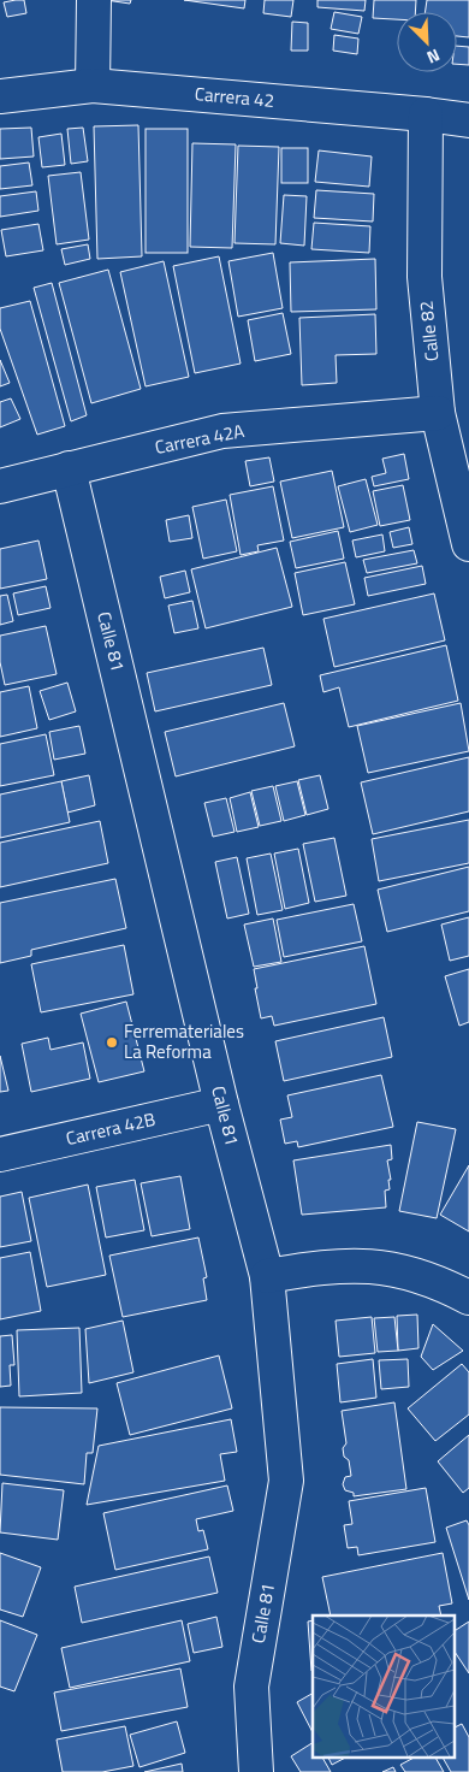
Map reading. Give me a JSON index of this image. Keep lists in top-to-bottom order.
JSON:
{
  "streets": {
    "street": [
      "Carrera 42",
      "Calle 82",
      "Carrera 42A",
      "Calle 81",
      "Carrera 42B"
    ]
  },
  "crossings": [
    ["Carrera 42", "Calle 82"],
    ["Calle 82", "Carrera 42A"],
    ["Carrera 42A", "Calle 81"],
    ["Calle 81", "Carrera 42B"]
  ],
  "places": ["Ferremateriales La Reforma"],
  "north": "bottom right"
}
